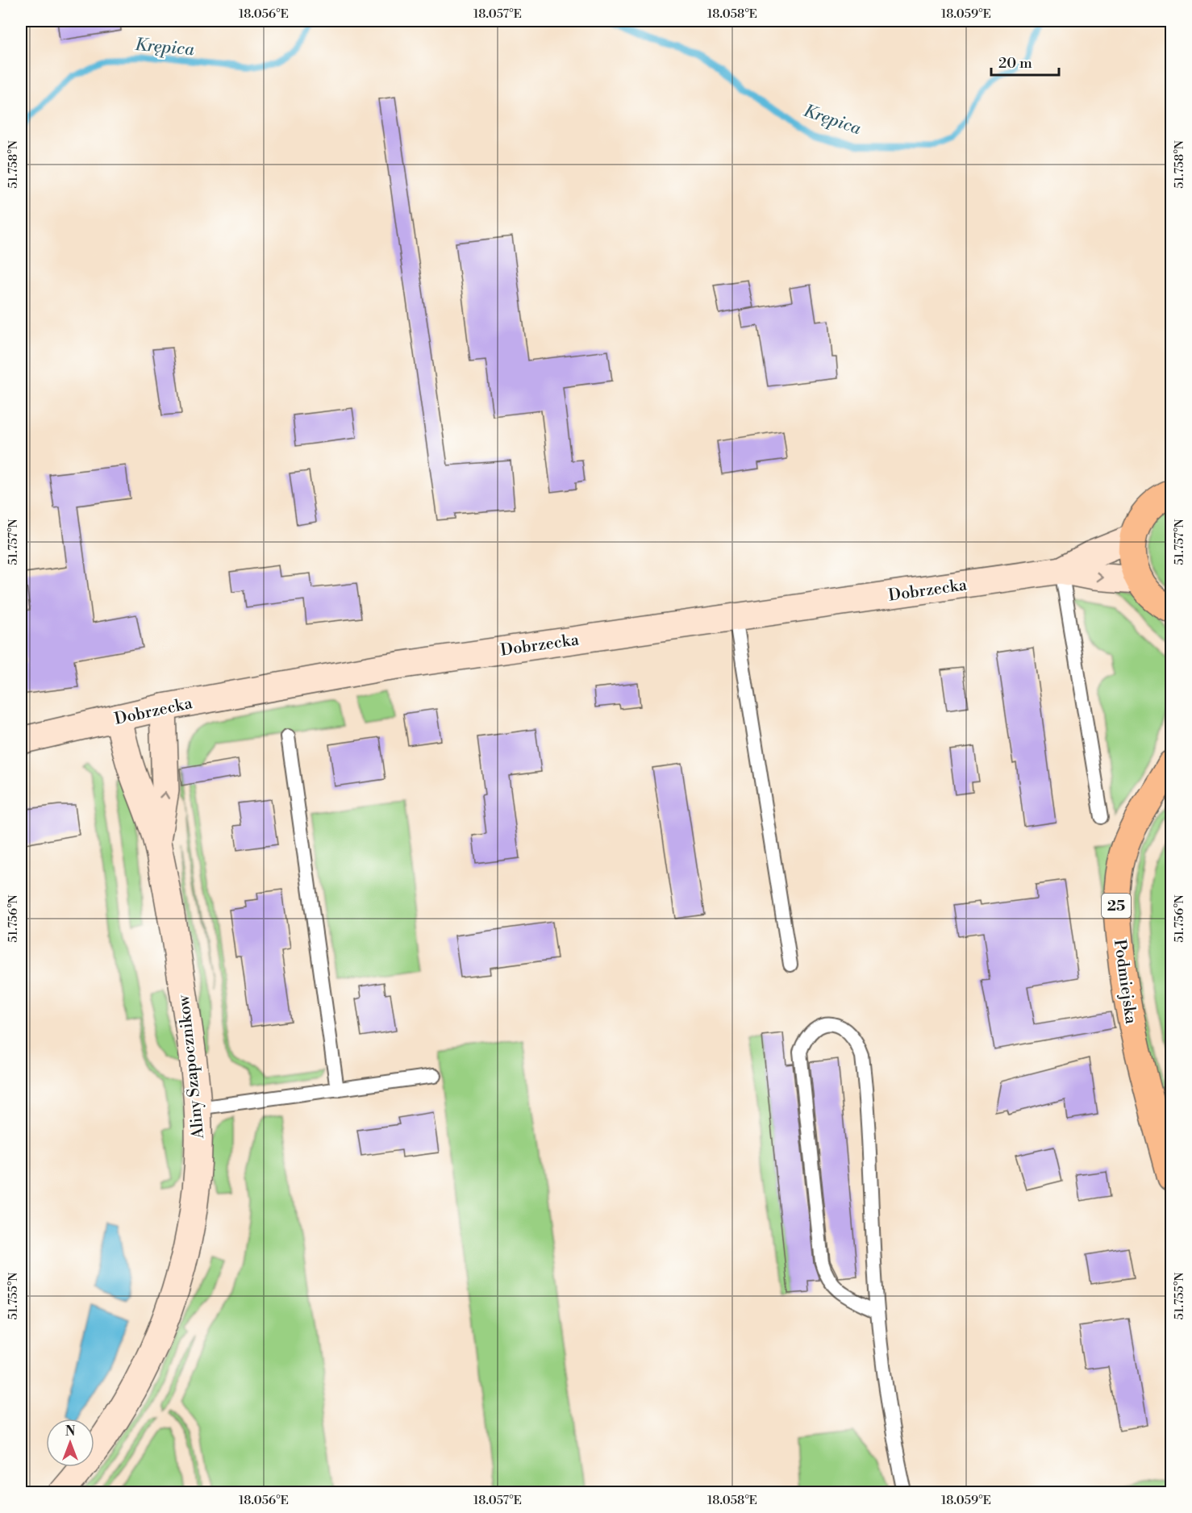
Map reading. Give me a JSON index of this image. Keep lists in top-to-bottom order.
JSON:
{
  "streets": {
    "main road": ["25", "Podmiejska"],
    "street": ["Dobrzecka", "Aliny Szapocznikow"]
  },
  "crossings": [
    ["Dobrzecka", "Aliny Szapocznikow"]
  ],
  "water": ["Krępica"],
  "scale_bar": "20 m",
  "north": "top",
  "coordinates": [
    "18.056°E",
    "18.057°E",
    "18.058°E",
    "18.059°E",
    "51.758°N",
    "51.757°N",
    "51.756°N",
    "51.755°N"
  ]
}
